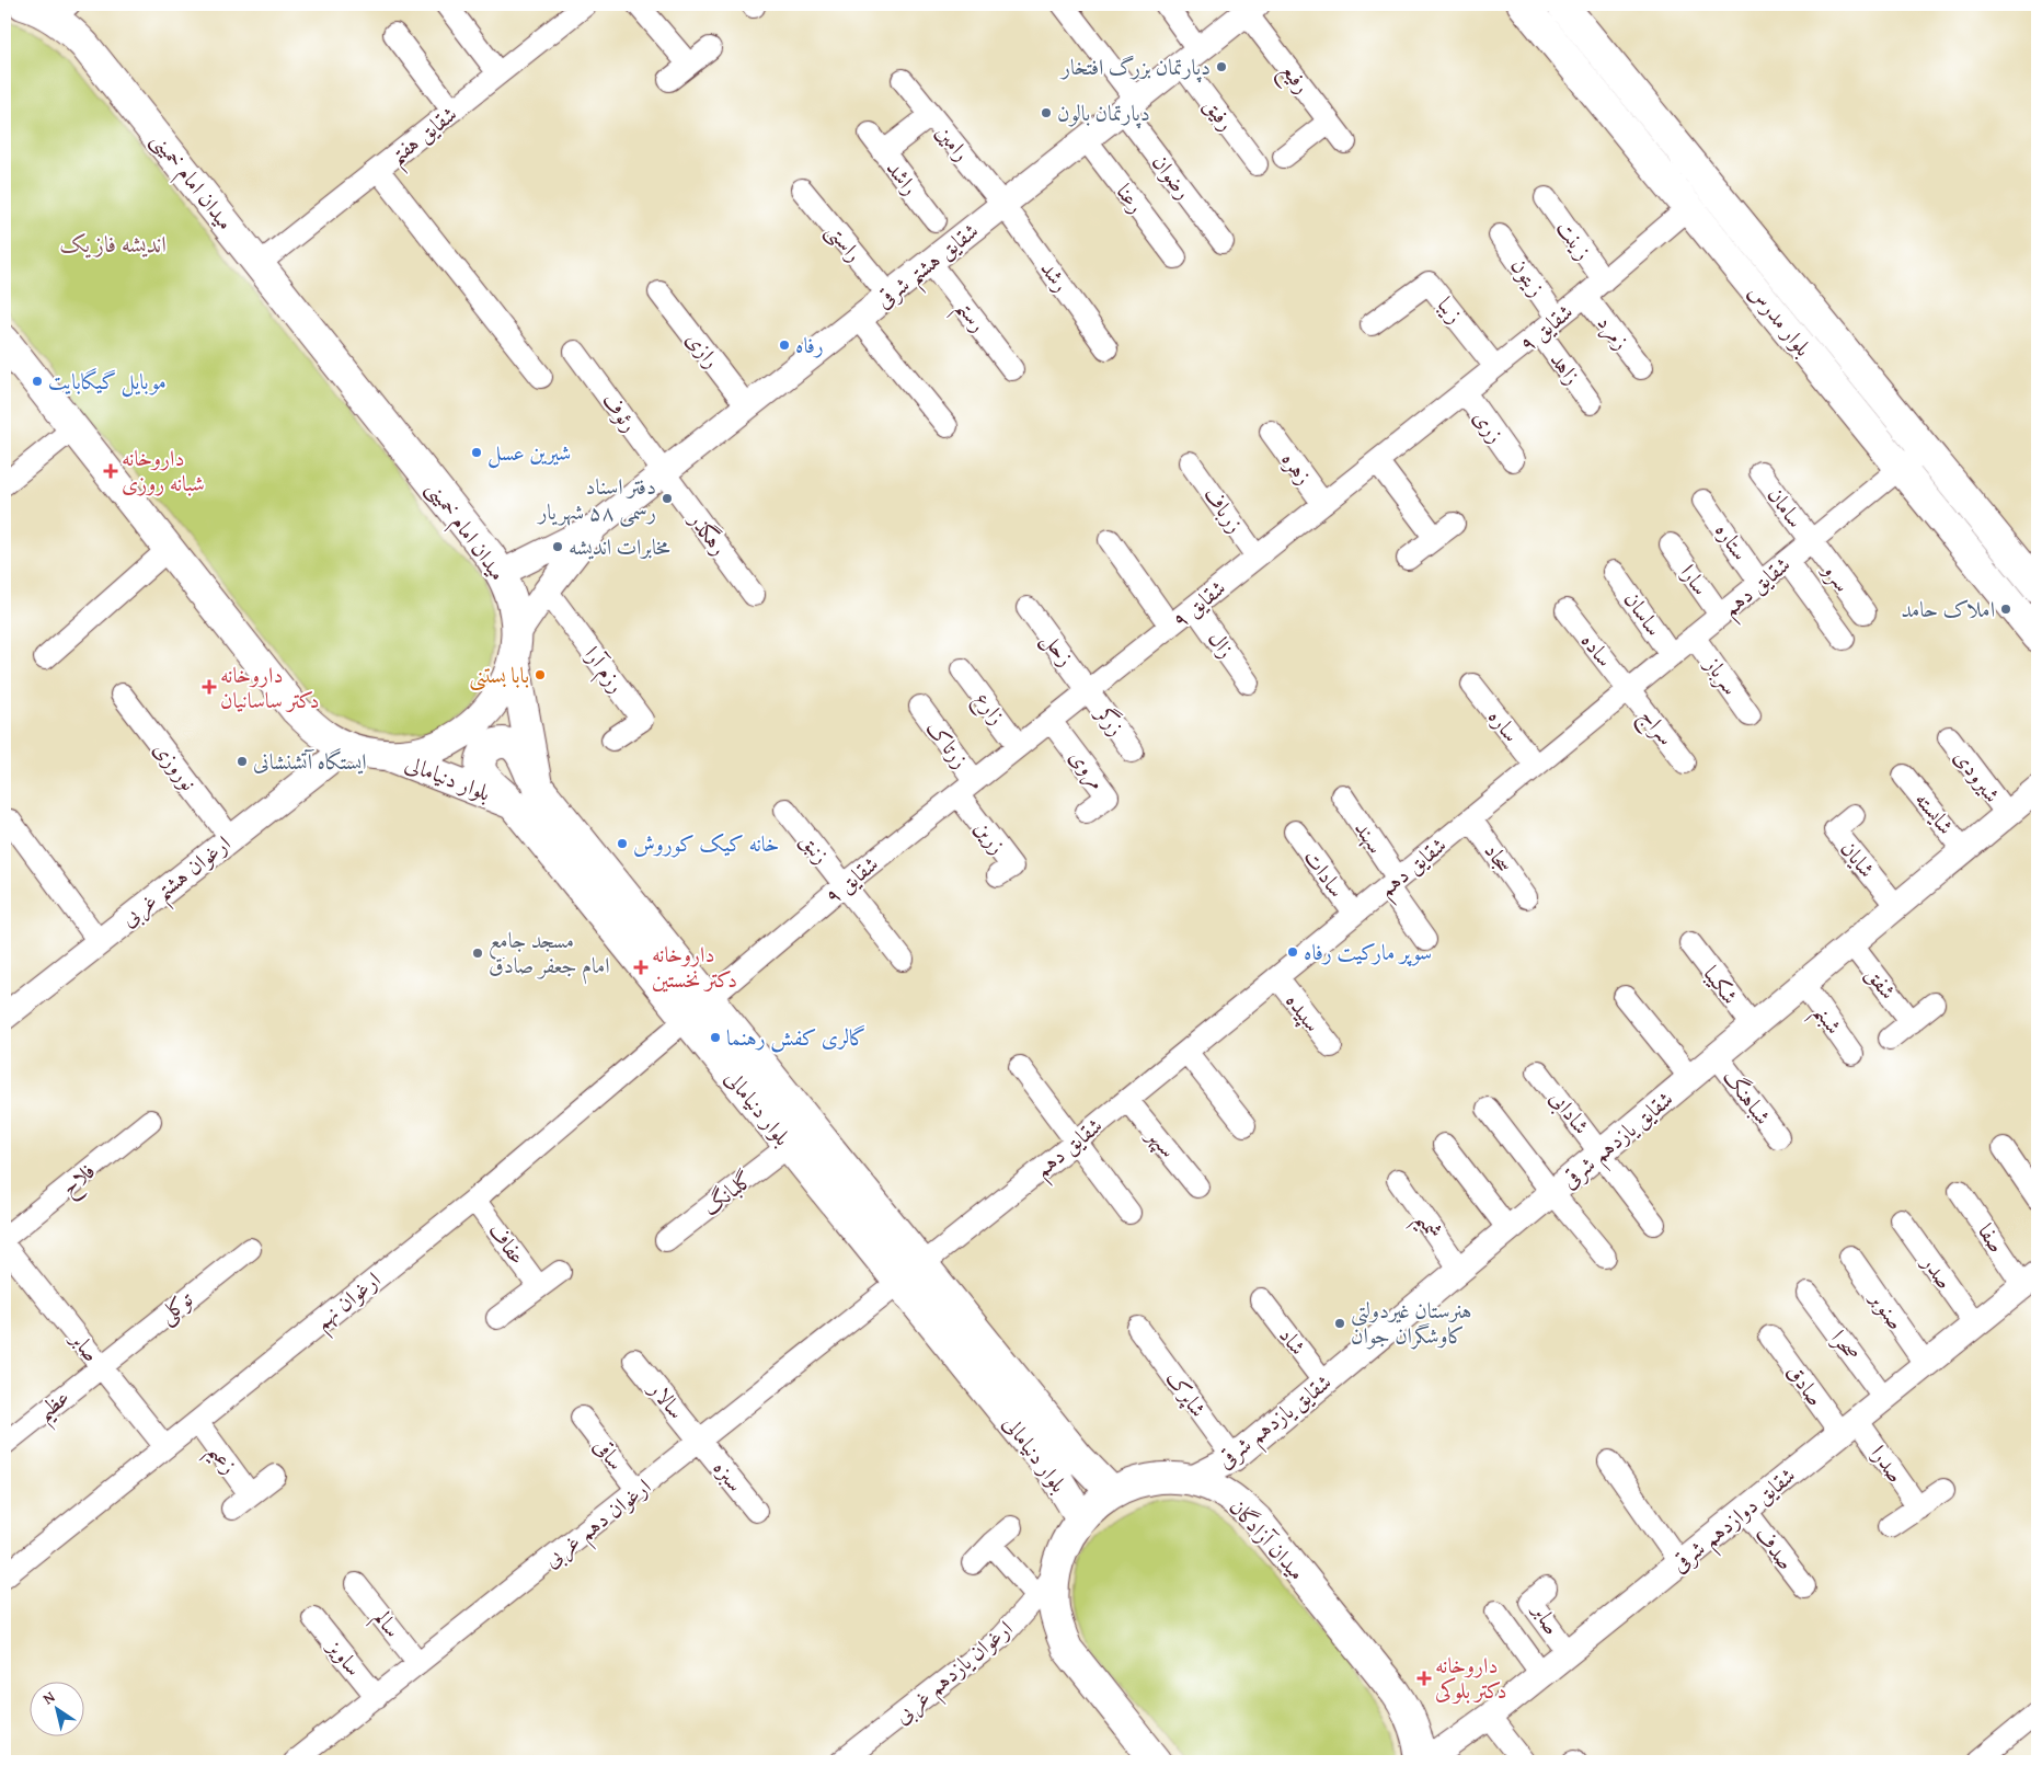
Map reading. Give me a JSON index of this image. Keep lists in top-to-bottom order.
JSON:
{
  "streets": {
    "main road": [
      "میدان امام خمینی",
      "بلوار مدرس",
      "بلوار دنیامالی",
      "میدان آزادگان"
    ],
    "street": [
      "رفیع",
      "رفیق",
      "شقایق هفتم",
      "رامین",
      "رضوان",
      "راشد",
      "رعنا",
      "زینت",
      "راستی",
      "شقایق هشتم شرقی",
      "رشد",
      "زیتون",
      "زیبا",
      "رستم",
      "شقایق ۹",
      "زمرد",
      "رازی",
      "زاهد",
      "رئوف",
      "زری",
      "زهره",
      "سامان",
      "زرباف",
      "رهگذر",
      "ستاره",
      "سرو",
      "سارا",
      "شقایق دهم",
      "ساسان",
      "زال",
      "زحل",
      "ساده",
      "رزم آرا",
      "سرباز",
      "زارع",
      "زرگر",
      "ساره",
      "سراج",
      "زرتاک",
      "نوروزی",
      "مروی",
      "شیرودی",
      "شایسته",
      "زرین",
      "سهند",
      "زنبق",
      "سجاد",
      "شایان",
      "سادات",
      "ارغوان هشتم غربی",
      "شفق",
      "شکیبا",
      "سپیده",
      "شبنم",
      "شباهنگ",
      "شادابی",
      "شقایق یازدهم شرقی",
      "سپهر",
      "فلاح",
      "گلبانگ",
      "شمیم",
      "صفا",
      "عفاف",
      "صدر",
      "ارغوان نهم",
      "توکلی",
      "صنوبر",
      "شاد",
      "صحرا",
      "صابر",
      "صادق",
      "شاپرک",
      "سالار",
      "عظیم",
      "ساقی",
      "زعیم",
      "صدرا",
      "سبزه",
      "شقایق دوازدهم شرقی",
      "ارغوان دهم غربی",
      "صدف",
      "سالم",
      "ساویز",
      "ارغوان یازدهم غربی"
    ]
  },
  "crossings": [
    ["رفیع", "شقایق هشتم شرقی"],
    ["رفیق", "شقایق هشتم شرقی"],
    ["شقایق هفتم", "میدان امام خمینی"],
    ["رامین", "شقایق هشتم شرقی"],
    ["رامین", "رشد"],
    ["رضوان", "شقایق هشتم شرقی"],
    ["میدان امام خمینی", "شقایق هشتم شرقی"],
    ["میدان امام خمینی", "بلوار دنیامالی"],
    ["میدان امام خمینی", "ارغوان هشتم غربی"],
    ["رعنا", "شقایق هشتم شرقی"],
    ["زینت", "شقایق ۹"],
    ["راستی", "شقایق هشتم شرقی"],
    ["شقایق هشتم شرقی", "رشد"],
    ["شقایق هشتم شرقی", "رستم"],
    ["شقایق هشتم شرقی", "رازی"],
    ["شقایق هشتم شرقی", "رئوف"],
    ["شقایق هشتم شرقی", "رهگذر"],
    ["شقایق هشتم شرقی", "رزم آرا"],
    ["شقایق هشتم شرقی", "بلوار دنیامالی"],
    ["زیتون", "شقایق ۹"],
    ["زیبا", "شقایق ۹"],
    ["بلوار مدرس", "شقایق ۹"],
    ["بلوار مدرس", "شقایق دهم"],
    ["شقایق ۹", "زمرد"],
    ["شقایق ۹", "زاهد"],
    ["شقایق ۹", "زری"],
    ["شقایق ۹", "زهره"],
    ["شقایق ۹", "زرباف"],
    ["شقایق ۹", "زال"],
    ["شقایق ۹", "زحل"],
    ["شقایق ۹", "زارع"],
    ["شقایق ۹", "زرگر"],
    ["شقایق ۹", "زرتاک"],
    ["شقایق ۹", "مروی"],
    ["شقایق ۹", "بلوار دنیامالی"],
    ["شقایق ۹", "زرین"],
    ["شقایق ۹", "زنبق"],
    ["رئوف", "رهگذر"],
    ["سامان", "سرو"],
    ["سامان", "شقایق دهم"],
    ["ستاره", "شقایق دهم"],
    ["سرو", "شقایق دهم"],
    ["سارا", "شقایق دهم"],
    ["شقایق دهم", "ساسان"],
    ["شقایق دهم", "ساده"],
    ["شقایق دهم", "سرباز"],
    ["شقایق دهم", "ساره"],
    ["شقایق دهم", "سراج"],
    ["شقایق دهم", "بلوار دنیامالی"],
    ["شقایق دهم", "سهند"],
    ["شقایق دهم", "سجاد"],
    ["شقایق دهم", "سادات"],
    ["شقایق دهم", "سپیده"],
    ["شقایق دهم", "سپهر"],
    ["زحل", "زرگر"],
    ["ساده", "سراج"],
    ["نوروزی", "ارغوان هشتم غربی"],
    ["شیرودی", "شقایق یازدهم شرقی"],
    ["بلوار دنیامالی", "گلبانگ"],
    ["بلوار دنیامالی", "ارغوان نهم"],
    ["بلوار دنیامالی", "ارغوان دهم غربی"],
    ["بلوار دنیامالی", "میدان آزادگان"],
    ["شایسته", "شقایق یازدهم شرقی"],
    ["شایان", "شقایق یازدهم شرقی"],
    ["شفق", "شقایق یازدهم شرقی"],
    ["شکیبا", "شقایق یازدهم شرقی"],
    ["شبنم", "شقایق یازدهم شرقی"],
    ["شباهنگ", "شقایق یازدهم شرقی"],
    ["شادابی", "شقایق یازدهم شرقی"],
    ["شقایق یازدهم شرقی", "شمیم"],
    ["شقایق یازدهم شرقی", "شاد"],
    ["شقایق یازدهم شرقی", "شاپرک"],
    ["شقایق یازدهم شرقی", "میدان آزادگان"],
    ["صفا", "شقایق دوازدهم شرقی"],
    ["عفاف", "ارغوان نهم"],
    ["صدر", "شقایق دوازدهم شرقی"],
    ["ارغوان نهم", "صابر"],
    ["ارغوان نهم", "زعیم"],
    ["توکلی", "صابر"],
    ["توکلی", "عظیم"],
    ["صنوبر", "شقایق دوازدهم شرقی"],
    ["صحرا", "شقایق دوازدهم شرقی"],
    ["صابر", "عظیم"],
    ["صابر", "شقایق دوازدهم شرقی"],
    ["صادق", "صدرا"],
    ["صادق", "شقایق دوازدهم شرقی"],
    ["سالار", "سبزه"],
    ["سالار", "ارغوان دهم غربی"],
    ["ساقی", "ارغوان دهم غربی"],
    ["صدرا", "شقایق دوازدهم شرقی"],
    ["سبزه", "ارغوان دهم غربی"],
    ["شقایق دوازدهم شرقی", "صدف"],
    ["ارغوان دهم غربی", "سالم"],
    ["ارغوان دهم غربی", "ساویز"],
    ["میدان آزادگان", "ارغوان یازدهم غربی"]
  ],
  "districts": ["اندیشه فاز یک"],
  "places": {
    "other": [
      "دپارتمان بزرگ افتخار",
      "دپارتمان بالون",
      "رفاه",
      "موبایل گیگابایت",
      "شیرین عسل",
      "دفتر اسناد رسمی ۵۸ شهریار",
      "مخابرات اندیشه",
      "املاک حامد",
      "بابا بستنی",
      "ایستگاه آتشنشانی",
      "خانه کیک کوروش",
      "سوپر مارکیت رفاه",
      "مسجد جامع امام جعفر صادق",
      "گالری کفش رهنما",
      "هنرستان غیردولتی کاوشگران جوان"
    ],
    "health": [
      "داروخانه شبانه روزی",
      "داروخانه دکتر ساسانیان",
      "داروخانه دکتر نخستین",
      "داروخانه دکتر بلوکی"
    ]
  },
  "north": "top left"
}
